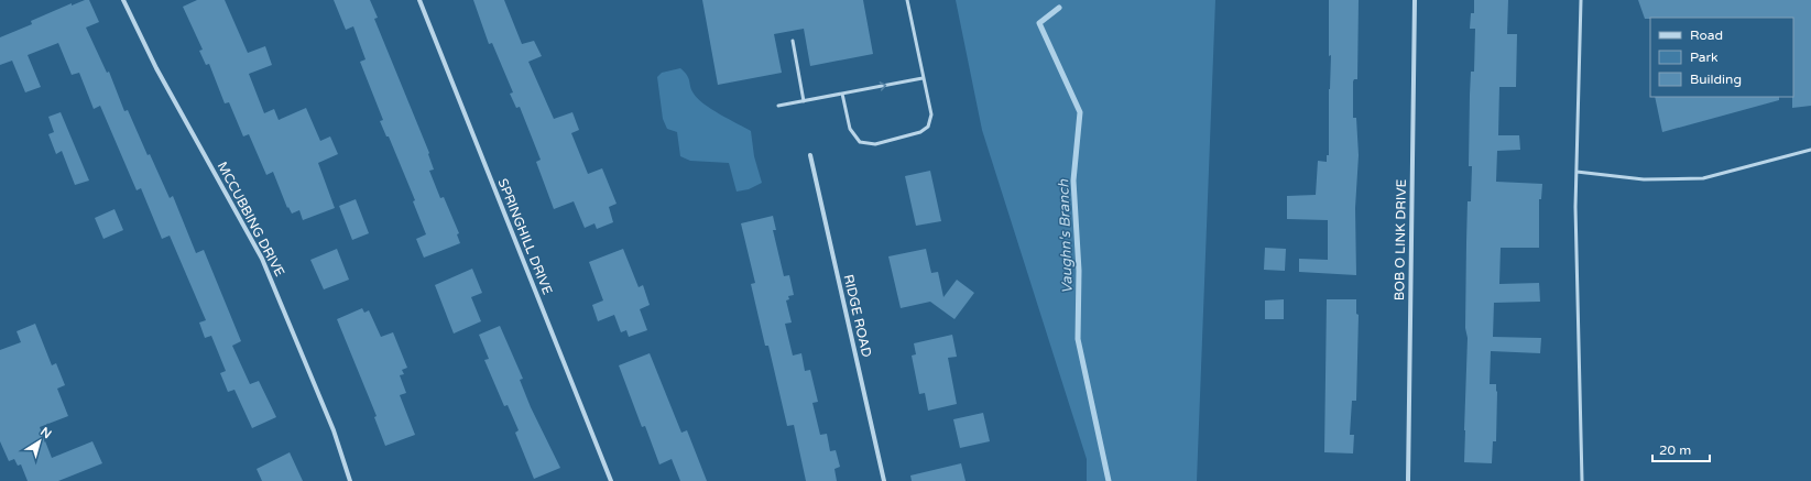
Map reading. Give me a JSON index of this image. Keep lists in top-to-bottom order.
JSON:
{
  "streets": {
    "street": [
      "MCCUBBING DRIVE",
      "SPRINGHILL DRIVE",
      "BOB O LINK DRIVE",
      "RIDGE ROAD"
    ]
  },
  "water": ["Vaughn's Branch"],
  "legend": ["Road", "Park", "Building"],
  "scale_bar": "20 m",
  "north": "top right"
}
